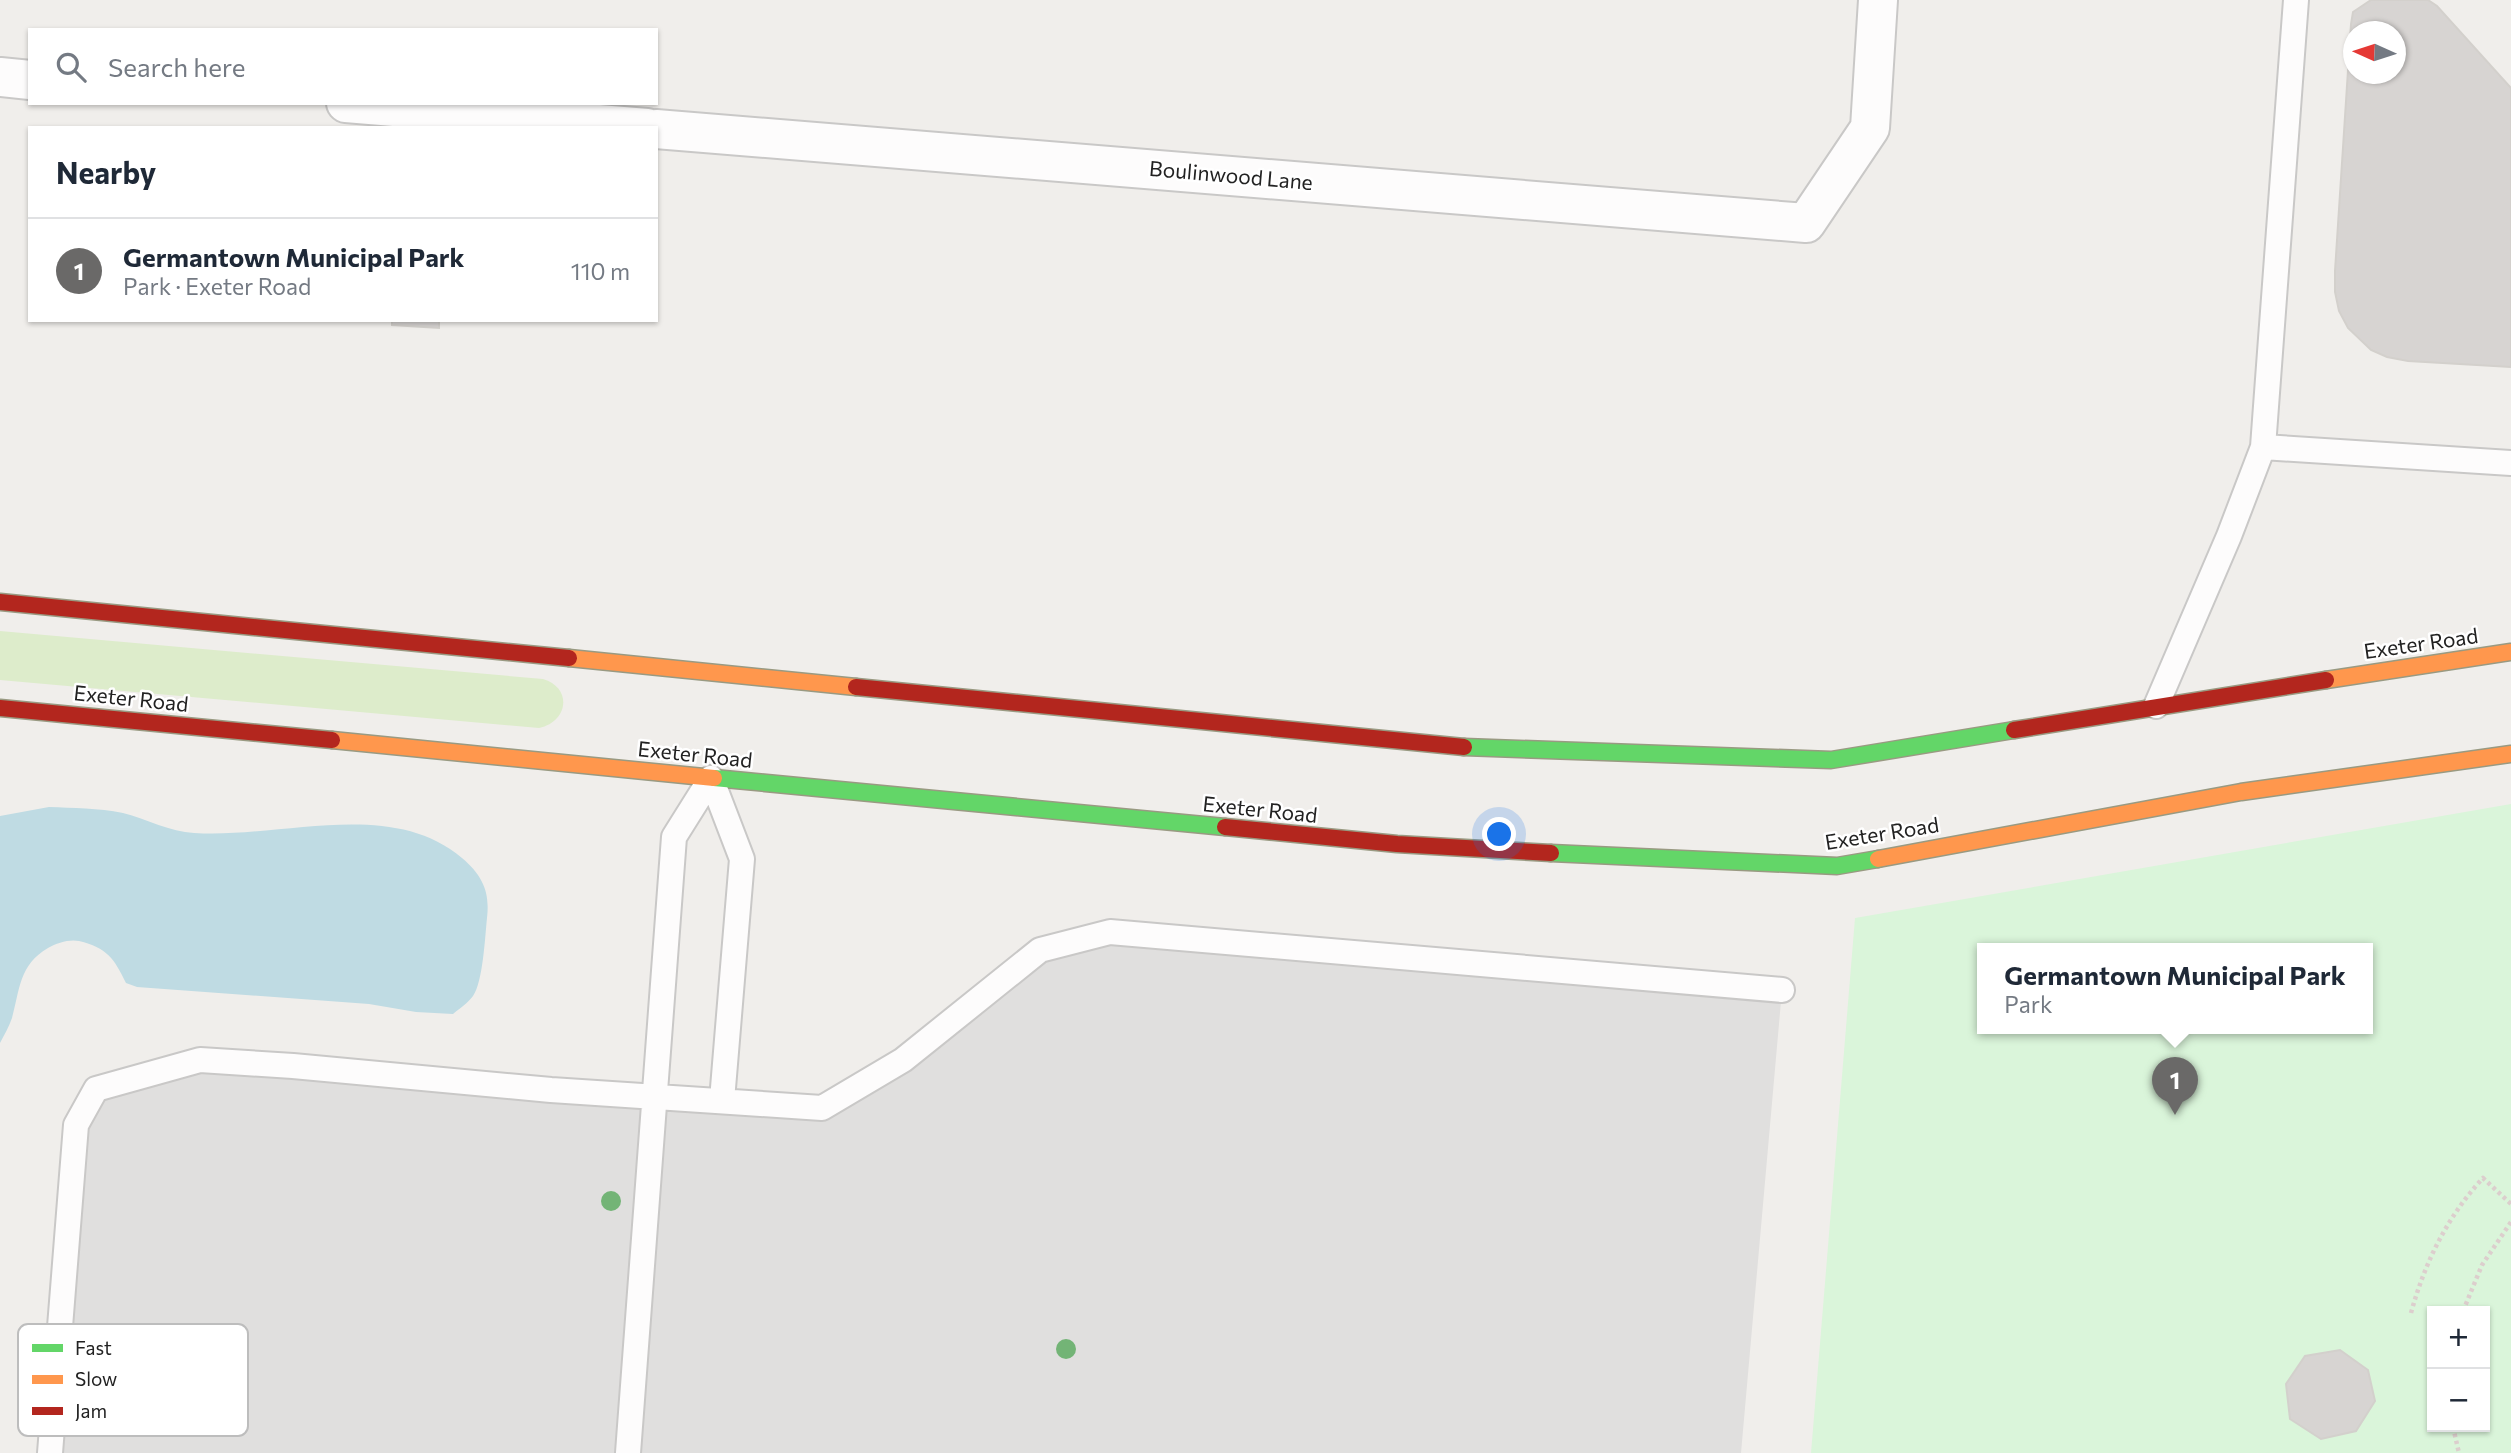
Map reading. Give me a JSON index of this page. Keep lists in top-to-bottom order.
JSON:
{
  "streets": {
    "street": ["Boulinwood Lane", "Exeter Road"]
  },
  "legend": ["Fast", "Slow", "Jam"],
  "north": "left",
  "page": {
    "search": "Search here",
    "heading": "Nearby",
    "list": [
      {
        "mark": "1",
        "name": "Germantown Municipal Park",
        "note": "Park · Exeter Road",
        "value": "110 m"
      }
    ],
    "popup": ["Germantown Municipal Park", "Park"],
    "pins": "1",
    "map_buttons": ["+", "−"]
  }
}
